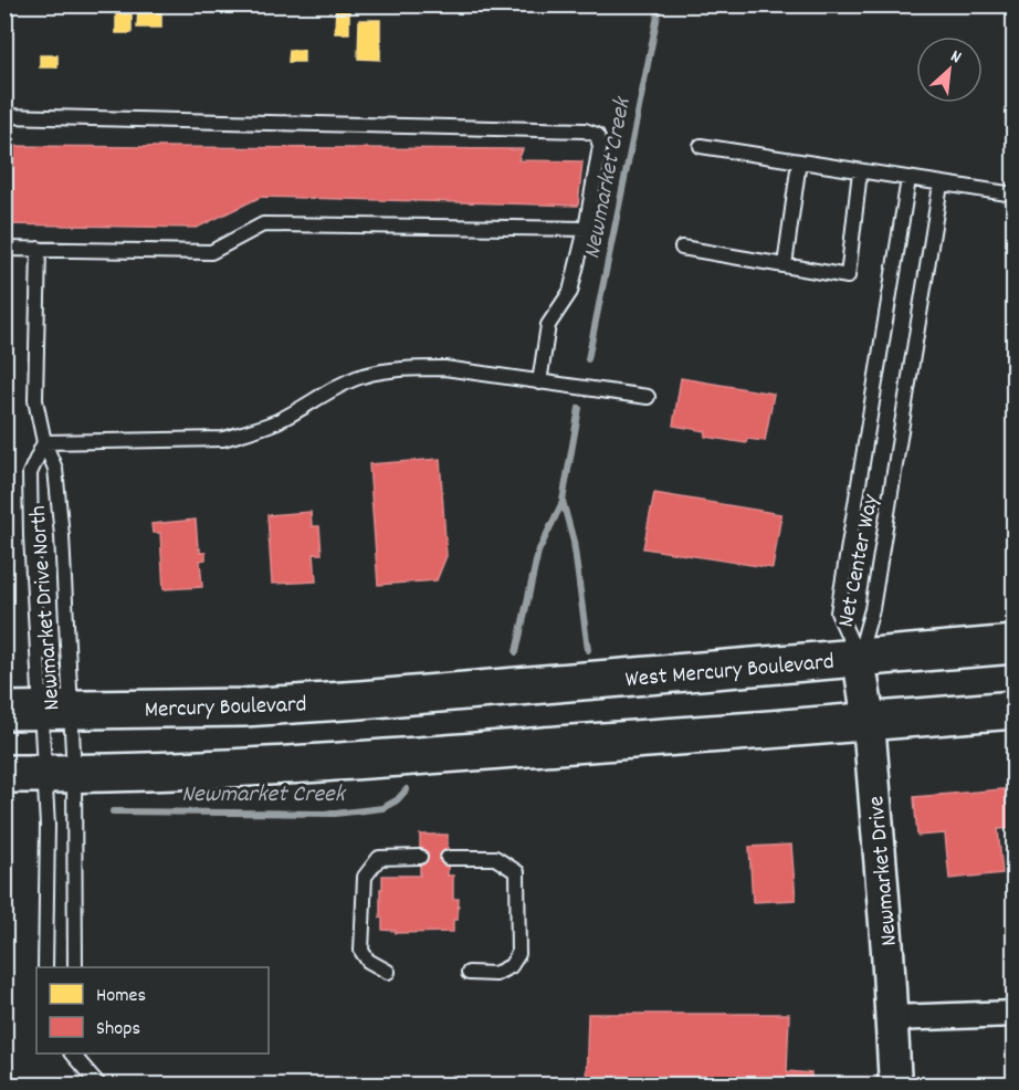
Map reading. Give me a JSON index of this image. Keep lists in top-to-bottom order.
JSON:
{
  "streets": {
    "highway": ["West Mercury Boulevard", "Mercury Boulevard"],
    "street": ["Newmarket Drive"],
    "lane": ["Net Center Way", "Newmarket Drive North"]
  },
  "crossings": [
    ["Net Center Way", "West Mercury Boulevard"],
    ["Net Center Way", "Newmarket Drive"],
    ["Newmarket Drive North", "Mercury Boulevard"],
    ["West Mercury Boulevard", "Mercury Boulevard"],
    ["West Mercury Boulevard", "Newmarket Drive"]
  ],
  "water": ["Newmarket Creek"],
  "legend": ["Homes", "Shops"],
  "north": "top right"
}
